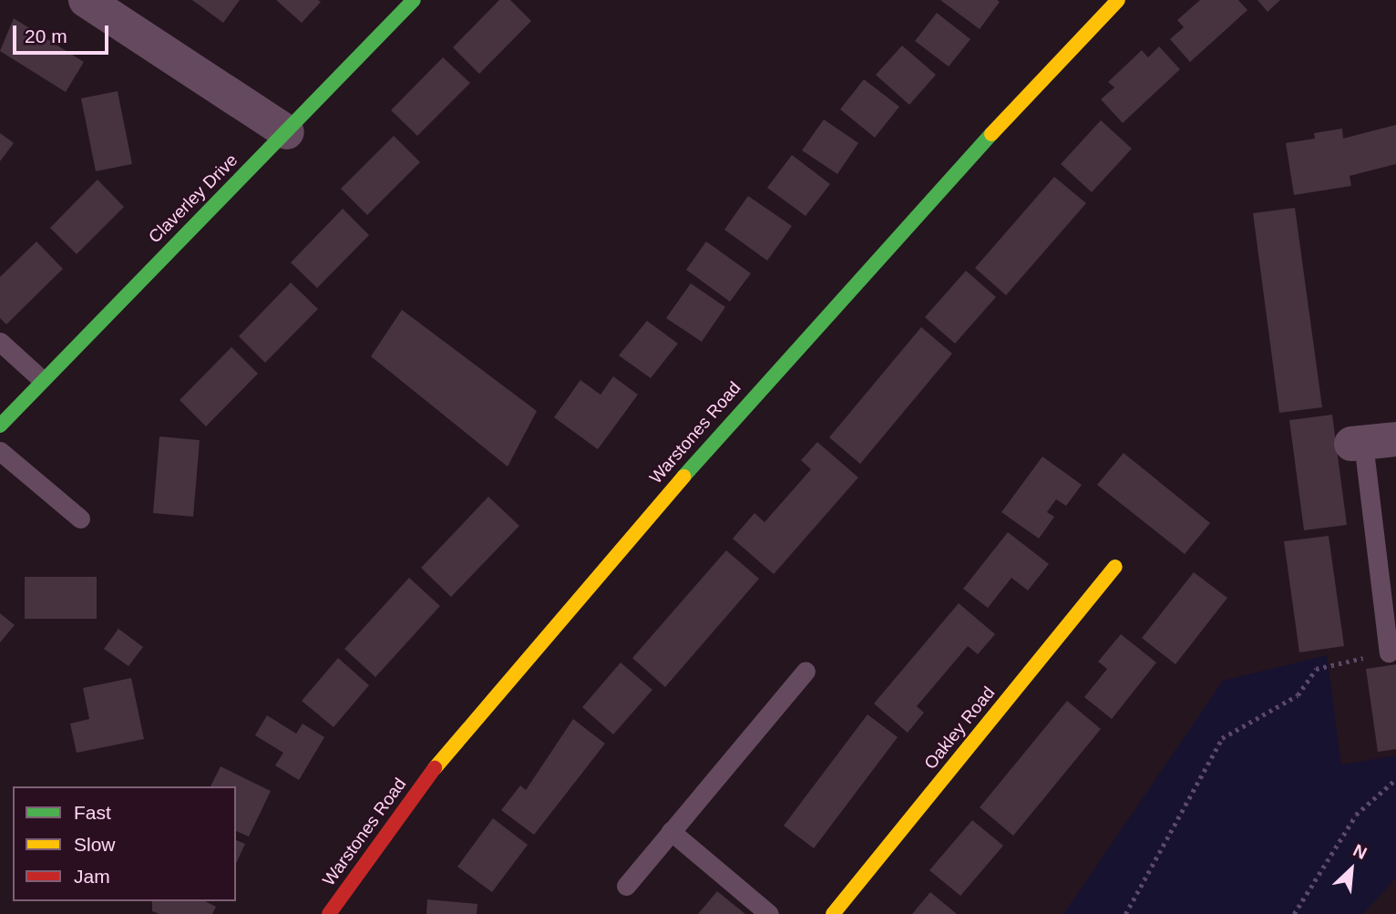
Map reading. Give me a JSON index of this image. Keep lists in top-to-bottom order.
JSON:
{
  "streets": {
    "street": ["Claverley Drive", "Warstones Road", "Oakley Road"]
  },
  "legend": ["Fast", "Slow", "Jam"],
  "scale_bar": "20 m",
  "north": "top right"
}
